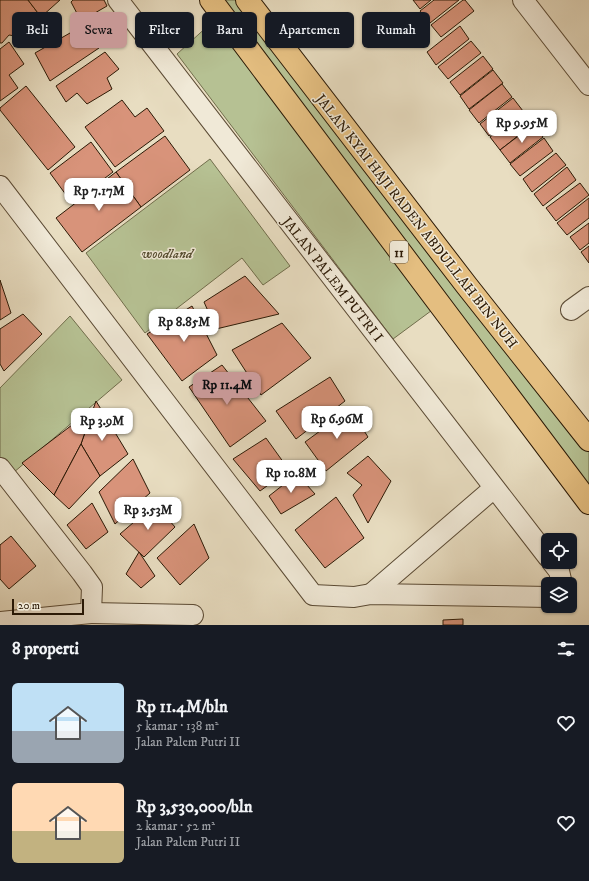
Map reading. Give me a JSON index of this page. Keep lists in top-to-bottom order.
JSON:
{
  "streets": {
    "highway": ["JALAN KYAI HAJI RADEN ABDULLAH BIN NUH", "11"],
    "street": ["JALAN PALEM PUTRI I"]
  },
  "parks": ["woodland"],
  "scale_bar": "20 m",
  "page": {
    "chip": [
      "Beli",
      "Sewa",
      "Filter",
      "Baru",
      "Apartemen",
      "Rumah"
    ],
    "price": [
      "Rp 9.95M",
      "Rp 7.17M",
      "Rp 8.85M",
      "Rp 11.4M",
      "Rp 6.96M",
      "Rp 3.9M",
      "Rp 10.8M",
      "Rp 3.53M"
    ],
    "scale": "20 m",
    "heading": "8 properti",
    "list": [
      {
        "name": "Rp 11.4M/bln",
        "note": "5 kamar · 138 m² · Jalan Palem Putri II"
      },
      {
        "name": "Rp 3,530,000/bln",
        "note": "2 kamar · 52 m² · Jalan Palem Putri II"
      }
    ]
  }
}
